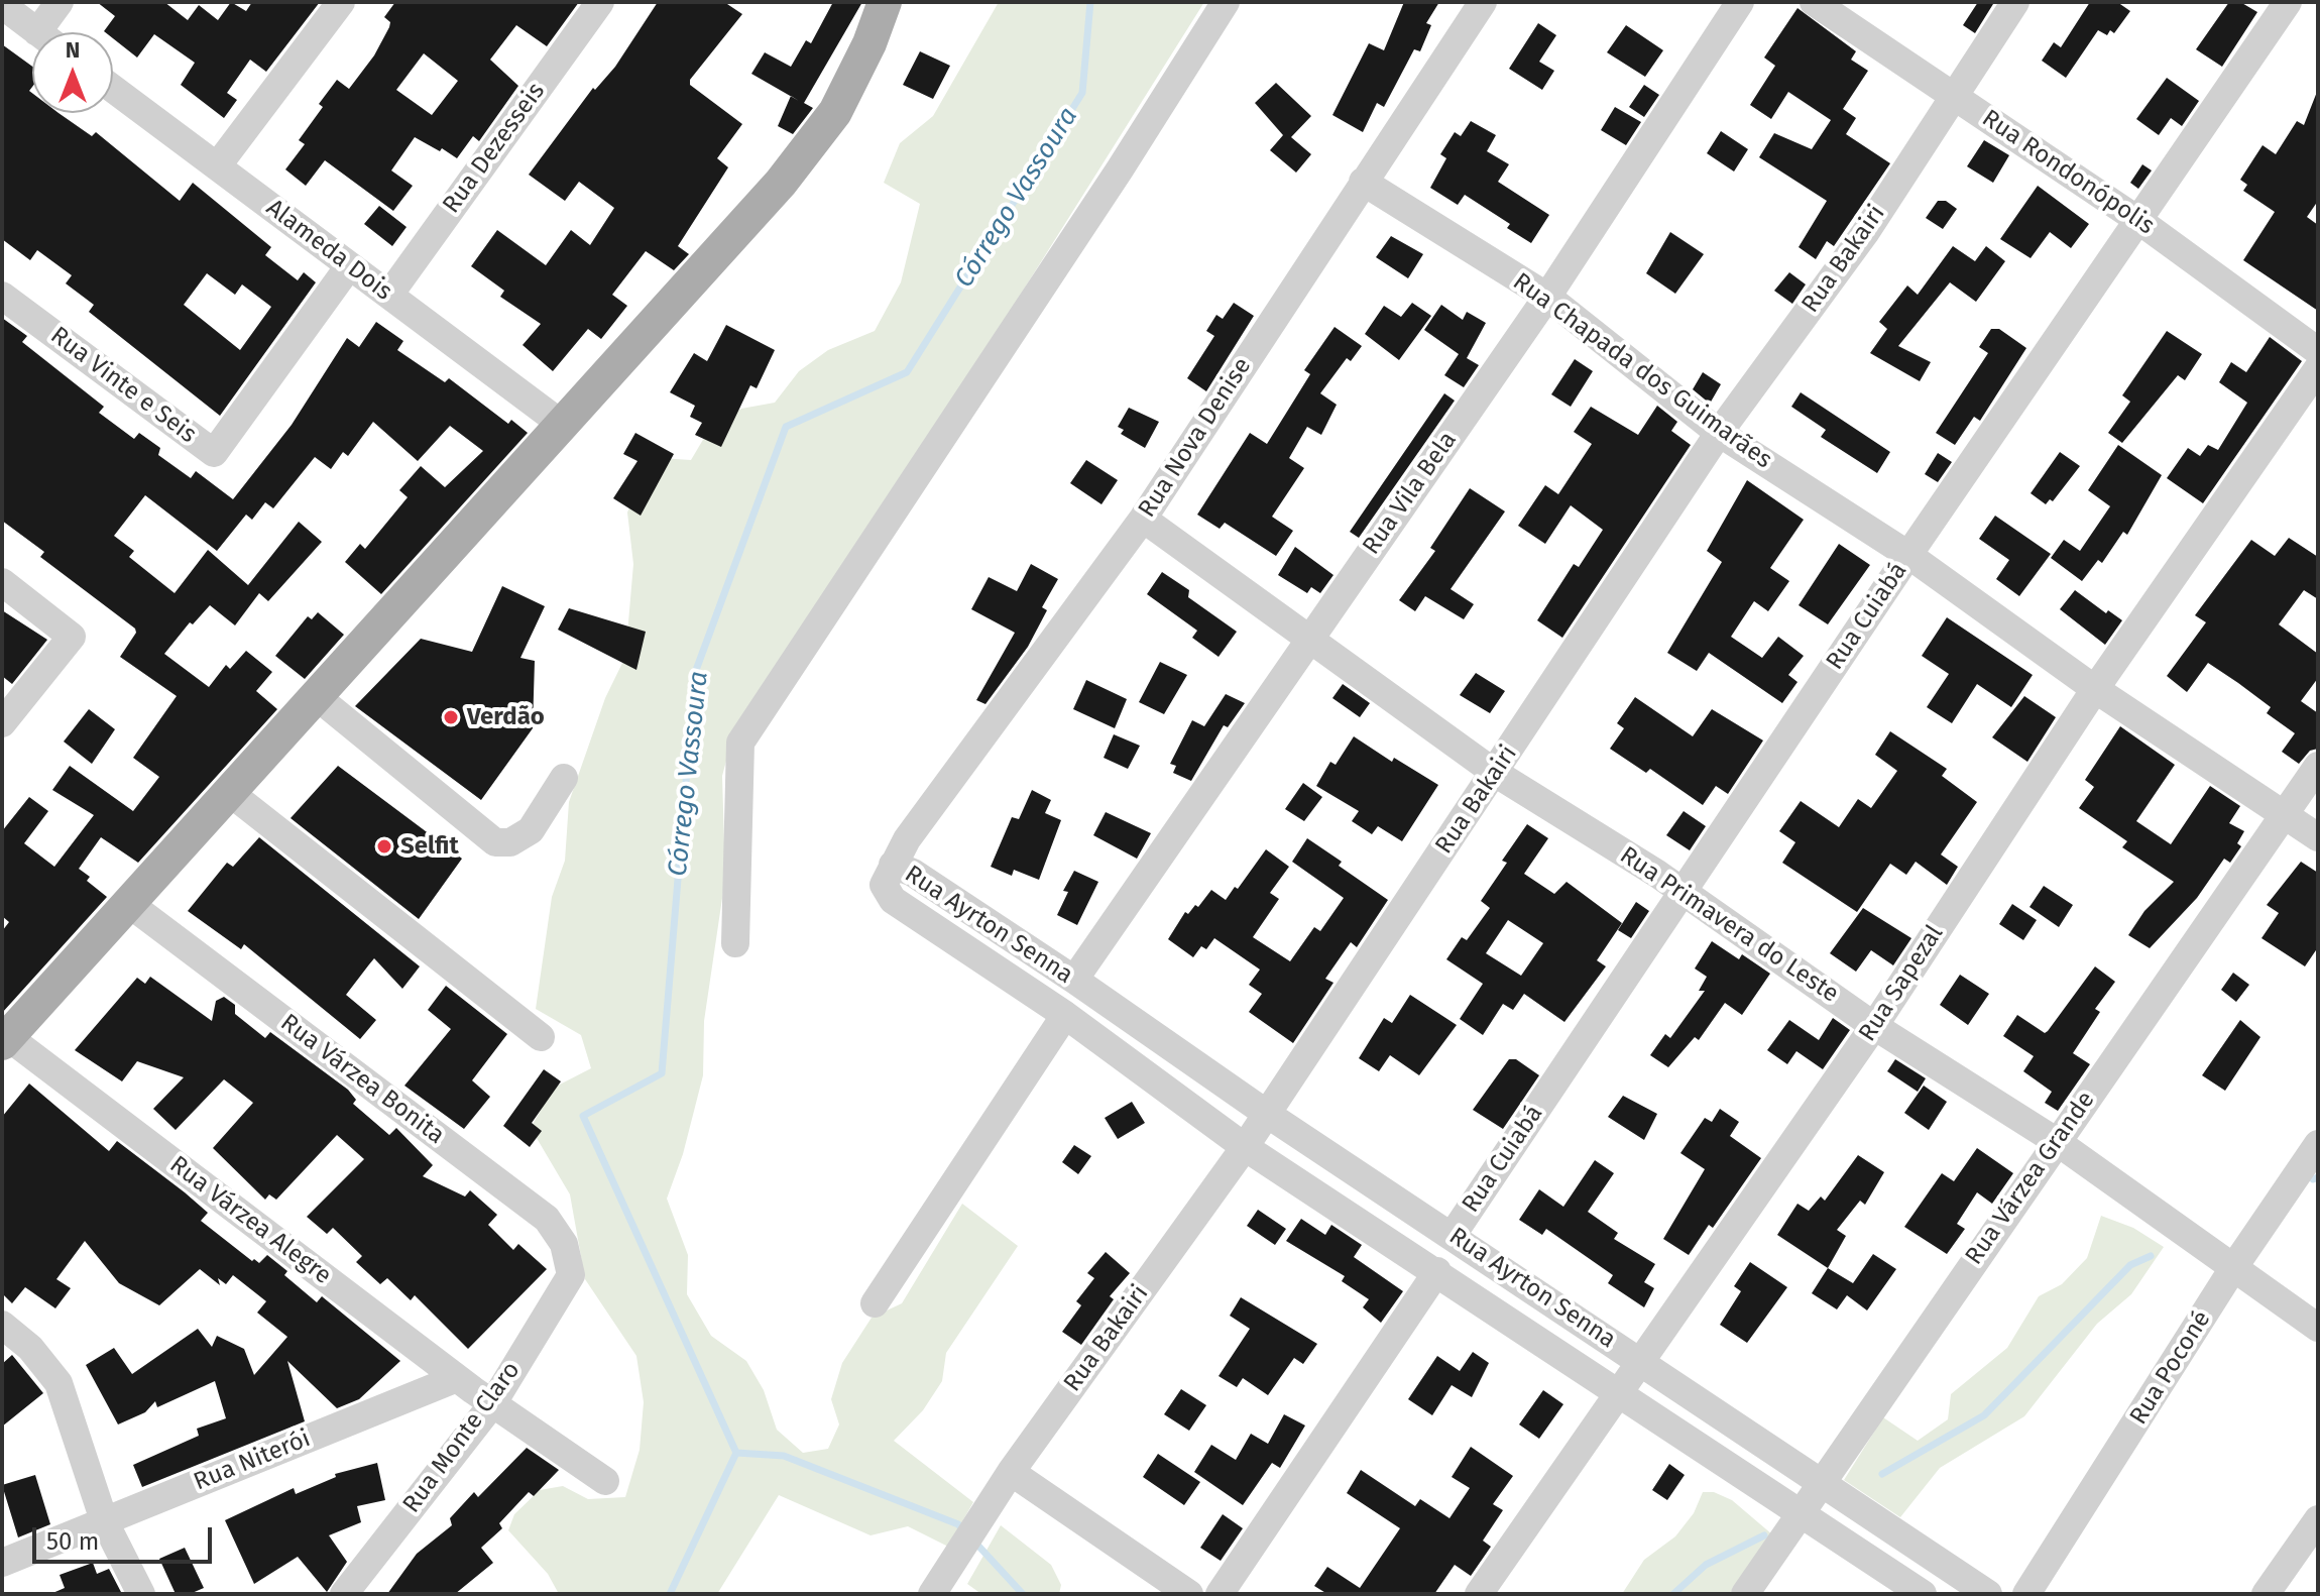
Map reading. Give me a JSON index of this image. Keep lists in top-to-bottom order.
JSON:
{
  "streets": {
    "street": [
      "Rua Dezesseis",
      "Rua Rondonópolis",
      "Alameda Dois",
      "Rua Bakairi",
      "Rua Chapada dos Guimarães",
      "Rua Vinte e Seis",
      "Rua Nova Denise",
      "Rua Vila Bela",
      "Rua Cuiabá",
      "Rua Ayrton Senna",
      "Rua Primavera do Leste",
      "Rua Sapezal",
      "Rua Várzea Bonita",
      "Rua Várzea Grande",
      "Rua Várzea Alegre",
      "Rua Poconé",
      "Rua Monte Claro",
      "Rua Niterói"
    ]
  },
  "crossings": [
    ["Rua Dezesseis", "Alameda Dois"],
    ["Rua Rondonópolis", "Rua Bakairi"],
    ["Rua Rondonópolis", "Rua Cuiabá"],
    ["Alameda Dois", "Rua Vinte e Seis"],
    ["Rua Bakairi", "Rua Chapada dos Guimarães"],
    ["Rua Bakairi", "Rua Ayrton Senna"],
    ["Rua Bakairi", "Rua Primavera do Leste"],
    ["Rua Chapada dos Guimarães", "Rua Nova Denise"],
    ["Rua Chapada dos Guimarães", "Rua Vila Bela"],
    ["Rua Chapada dos Guimarães", "Rua Cuiabá"],
    ["Rua Chapada dos Guimarães", "Rua Sapezal"],
    ["Rua Chapada dos Guimarães", "Rua Várzea Grande"],
    ["Rua Nova Denise", "Rua Ayrton Senna"],
    ["Rua Nova Denise", "Rua Primavera do Leste"],
    ["Rua Vila Bela", "Rua Ayrton Senna"],
    ["Rua Vila Bela", "Rua Primavera do Leste"],
    ["Rua Cuiabá", "Rua Ayrton Senna"],
    ["Rua Cuiabá", "Rua Primavera do Leste"],
    ["Rua Ayrton Senna", "Rua Sapezal"],
    ["Rua Ayrton Senna", "Rua Várzea Grande"],
    ["Rua Primavera do Leste", "Rua Sapezal"],
    ["Rua Primavera do Leste", "Rua Várzea Grande"],
    ["Rua Primavera do Leste", "Rua Poconé"],
    ["Rua Várzea Bonita", "Rua Monte Claro"],
    ["Rua Várzea Alegre", "Rua Monte Claro"],
    ["Rua Várzea Alegre", "Rua Niterói"]
  ],
  "water": ["Córrego Vassoura"],
  "places": ["Verdão", "Selfit"],
  "scale_bar": "50 m",
  "north": "top"
}
